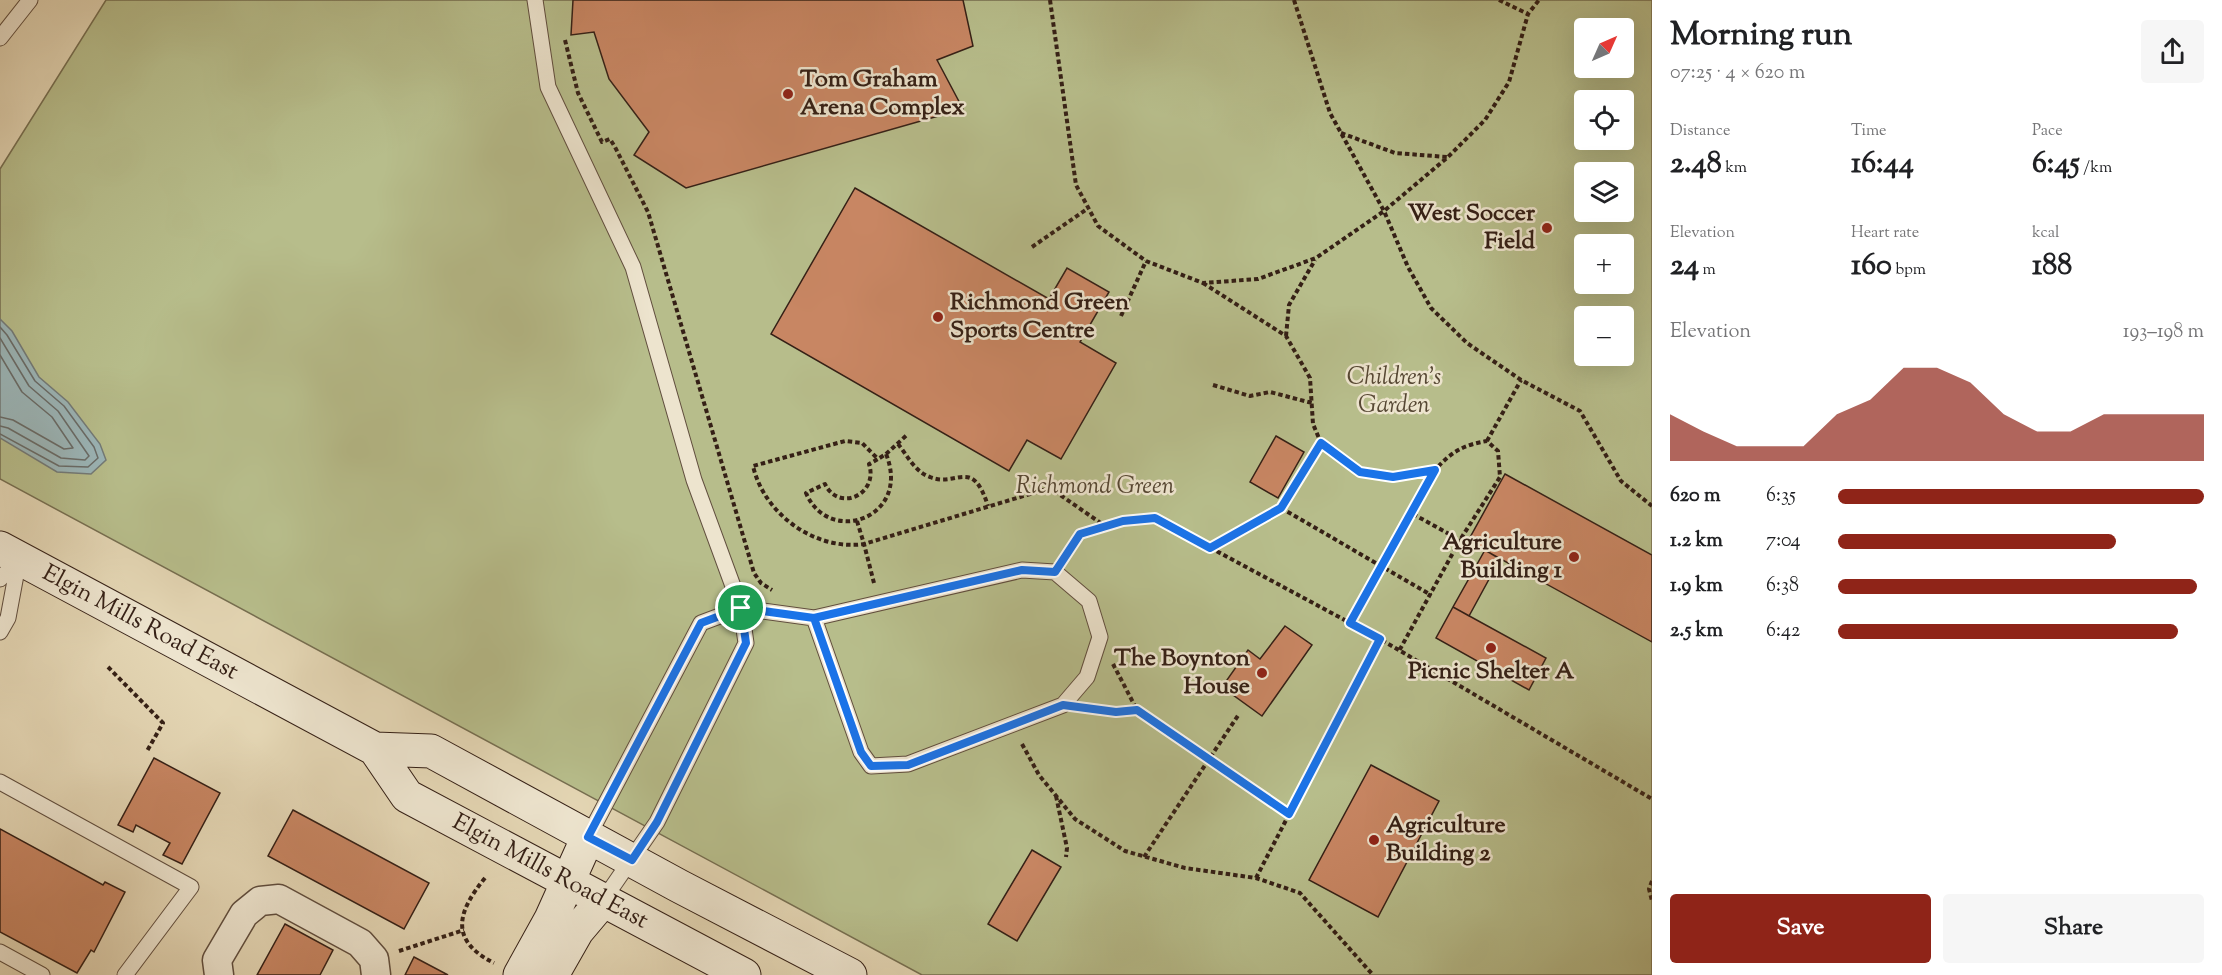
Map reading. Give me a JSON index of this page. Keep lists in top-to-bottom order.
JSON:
{
  "streets": {
    "main road": ["Elgin Mills Road East"]
  },
  "parks": ["Children's Garden", "Richmond Green"],
  "places": [
    "Tom Graham Arena Complex",
    "West Soccer Field",
    "Richmond Green Sports Centre",
    "Agriculture Building 1",
    "Picnic Shelter A",
    "The Boynton House",
    "Agriculture Building 2"
  ],
  "north": "top right",
  "page": {
    "heading": ["Morning run", "07:25 · 4 × 620 m"],
    "map_buttons": ["+", "−"],
    "stats": [
      ["Distance", "2.48 km"],
      ["Time", "16:44"],
      ["Pace", "6:45 /km"],
      ["Elevation", "24 m"],
      ["Heart rate", "160 bpm"],
      ["kcal", "188"]
    ],
    "chart": ["Elevation", "193–198 m"],
    "list": [
      {
        "name": "620 m",
        "note": "6:35"
      },
      {
        "name": "1.2 km",
        "note": "7:04"
      },
      {
        "name": "1.9 km",
        "note": "6:38"
      },
      {
        "name": "2.5 km",
        "note": "6:42"
      }
    ],
    "buttons": ["Save", "Share"]
  }
}
